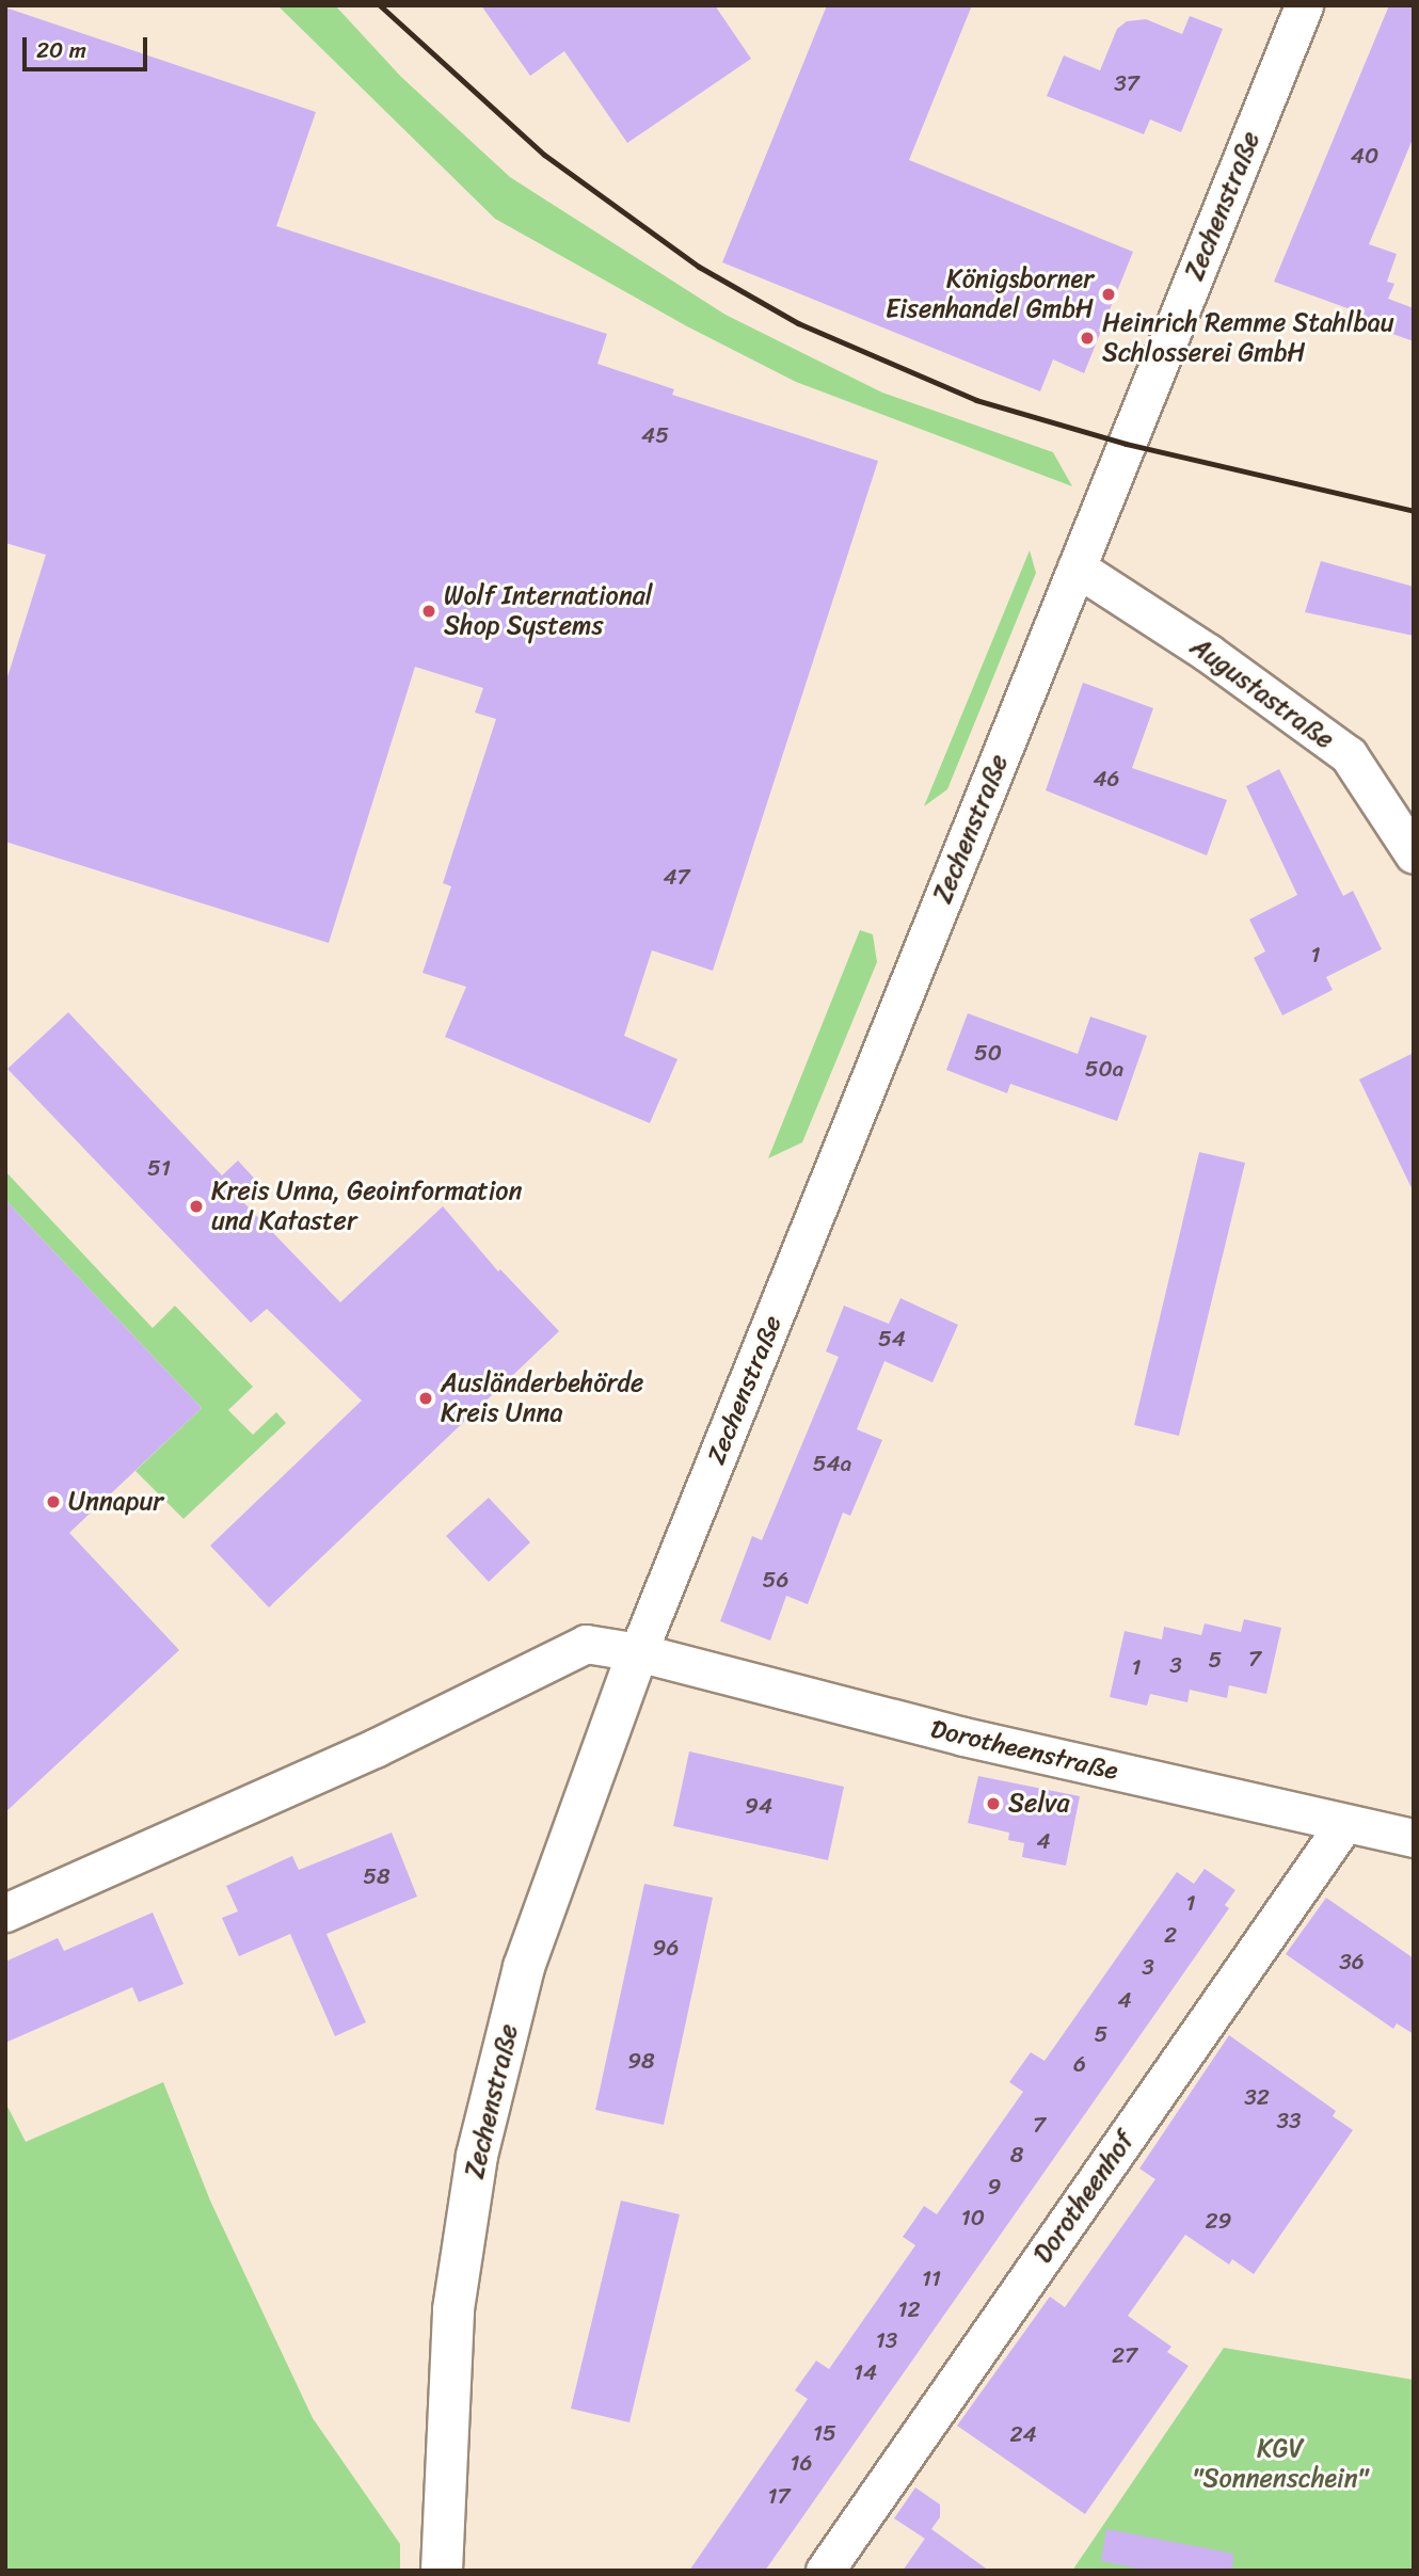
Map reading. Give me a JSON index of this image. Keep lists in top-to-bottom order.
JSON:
{
  "streets": {
    "street": [
      "Zechenstraße",
      "Augustastraße",
      "Dorotheenstraße",
      "Dorotheenhof"
    ]
  },
  "crossings": [
    ["Zechenstraße", "Augustastraße"],
    ["Zechenstraße", "Dorotheenstraße"],
    ["Dorotheenstraße", "Dorotheenhof"]
  ],
  "parks": ["KGV \"Sonnenschein\""],
  "places": [
    "Königsborner Eisenhandel GmbH",
    "Heinrich Remme Stahlbau Schlosserei GmbH",
    "Wolf International Shop Systems",
    "Kreis Unna, Geoinformation und Kataster",
    "Ausländerbehörde Kreis Unna",
    "Unnapur",
    "Selva"
  ],
  "house_numbers": [
    "37",
    "40",
    "45",
    "46",
    "47",
    "1",
    "50",
    "50a",
    "51",
    "54",
    "54a",
    "56",
    "7",
    "5",
    "3",
    "1",
    "94",
    "4",
    "58",
    "1",
    "2",
    "96",
    "36",
    "3",
    "4",
    "5",
    "98",
    "6",
    "32",
    "33",
    "7",
    "8",
    "9",
    "10",
    "29",
    "11",
    "12",
    "13",
    "27",
    "14",
    "15",
    "24",
    "16",
    "17"
  ],
  "scale_bar": "20 m"
}
